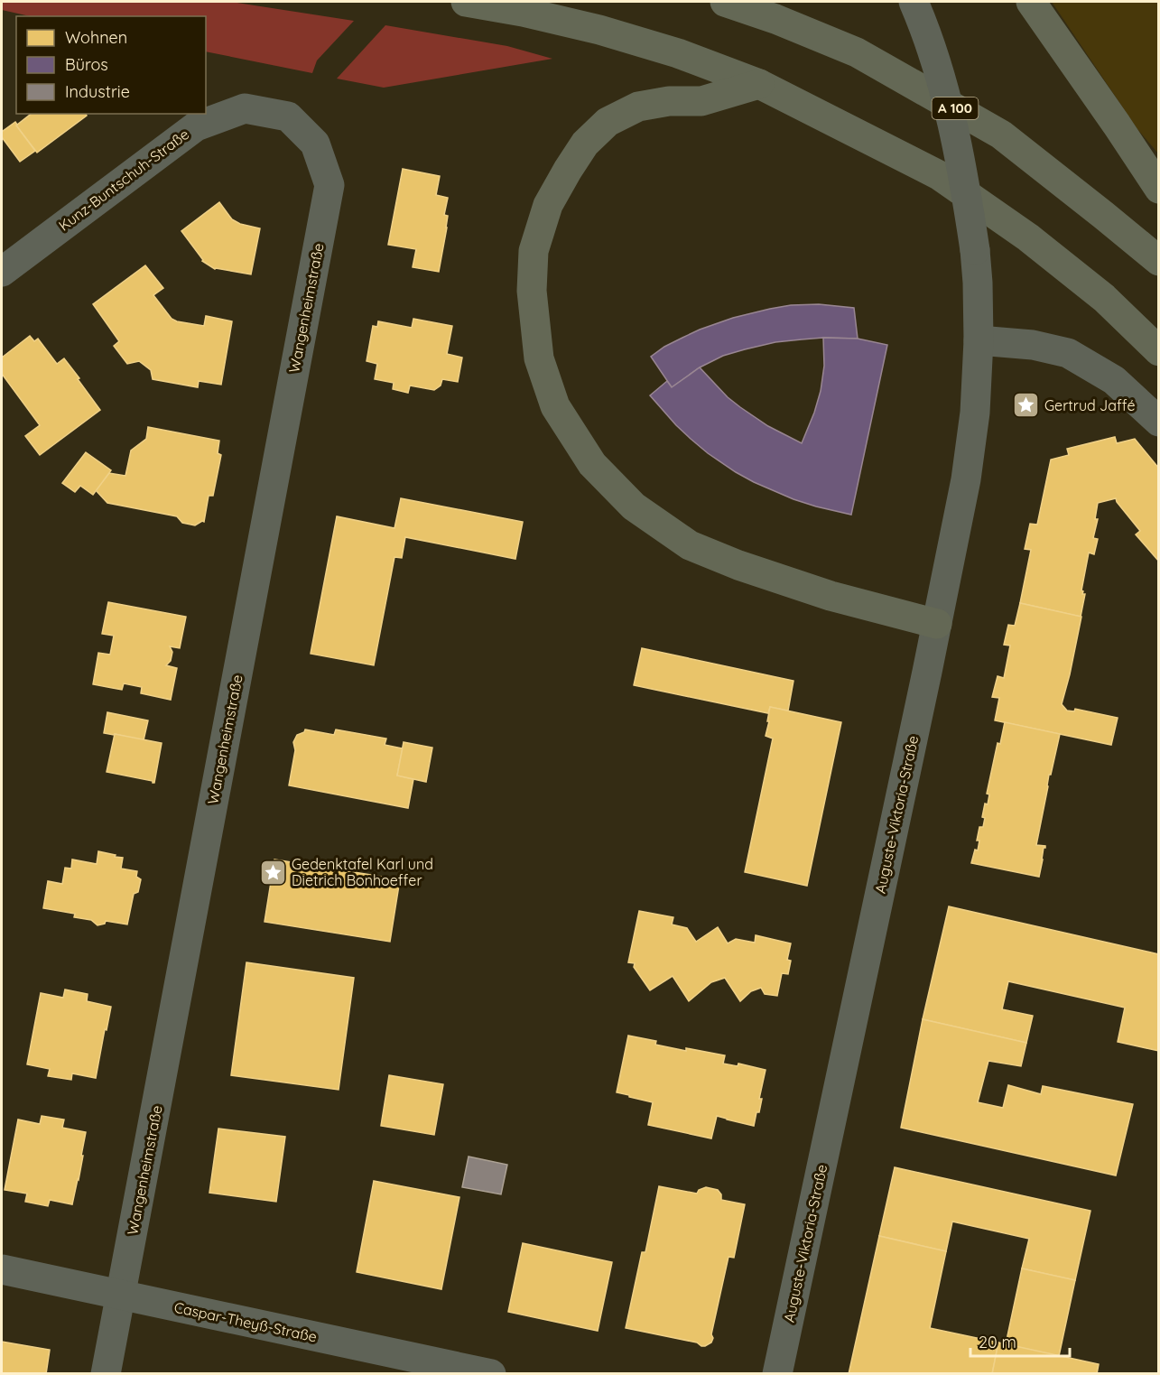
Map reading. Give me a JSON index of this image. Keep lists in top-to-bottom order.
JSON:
{
  "streets": {
    "highway": ["A 100"],
    "street": [
      "Kunz-Buntschuh-Straße",
      "Wangenheimstraße",
      "Auguste-Viktoria-Straße",
      "Caspar-Theyß-Straße"
    ]
  },
  "crossings": [
    ["Kunz-Buntschuh-Straße", "Wangenheimstraße"],
    ["Wangenheimstraße", "Caspar-Theyß-Straße"]
  ],
  "places": {
    "place": ["Gertrud Jaffé", "Gedenktafel Karl und Dietrich Bonhoeffer"]
  },
  "legend": ["Wohnen", "Büros", "Industrie"],
  "scale_bar": "20 m"
}
